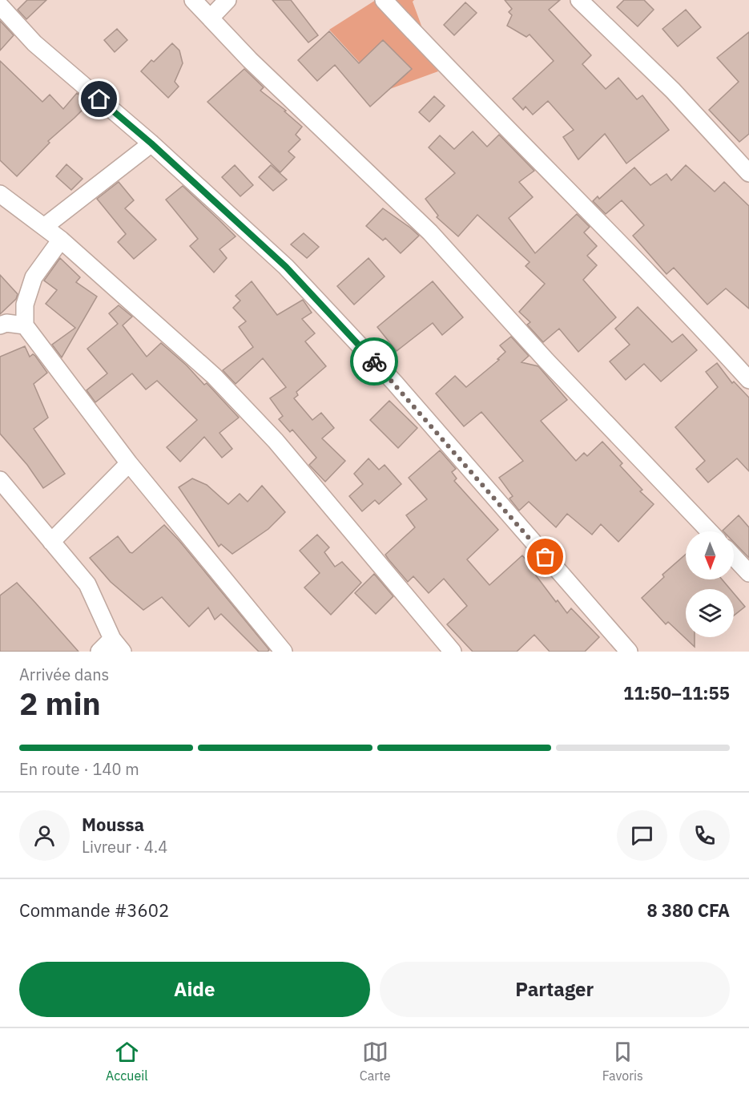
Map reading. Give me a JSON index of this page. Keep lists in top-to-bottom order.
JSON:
{
  "north": "bottom",
  "page": {
    "heading": ["2 min", "Arrivée dans", "11:50–11:55"],
    "panel": [
      "Moussa",
      "Livreur · 4.4",
      "Commande #3602",
      "8 380 CFA"
    ],
    "bar": "En route · 140 m",
    "buttons": ["Aide", "Partager"],
    "tabs": ["Accueil", "Carte", "Favoris"]
  }
}
